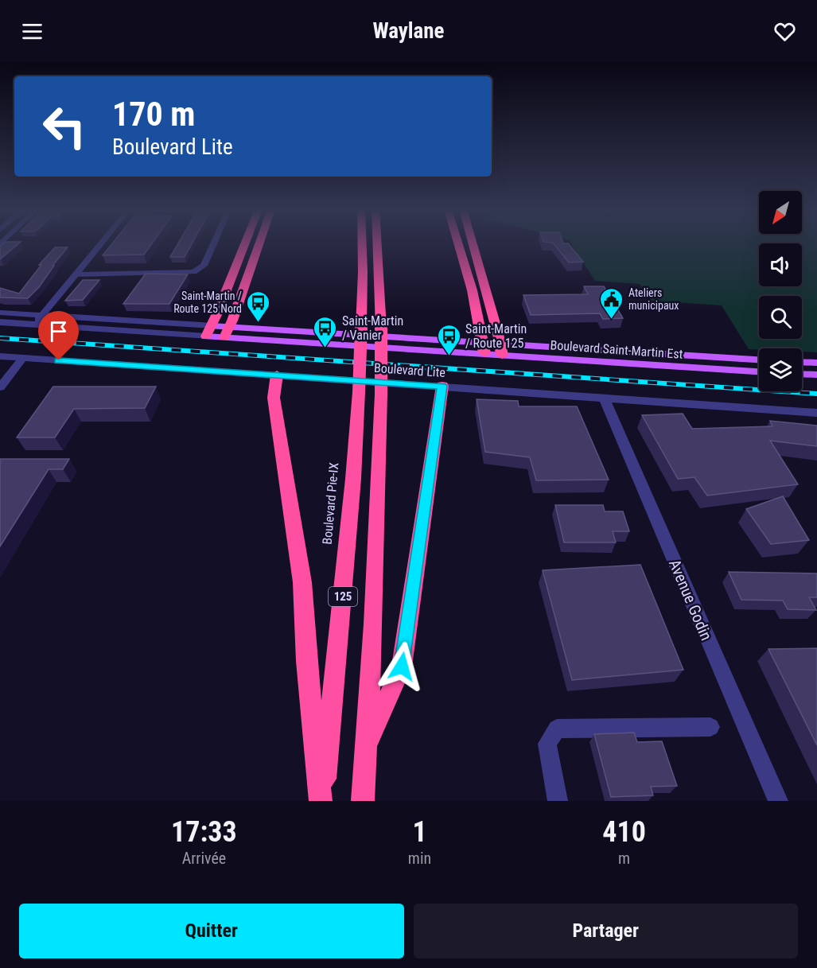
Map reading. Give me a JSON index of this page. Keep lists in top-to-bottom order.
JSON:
{
  "streets": {
    "highway": ["Boulevard Pie-IX", "125"],
    "main road": ["Boulevard Saint-Martin Est"],
    "street": ["Boulevard Lite", "Avenue Godin"]
  },
  "crossings": [
    ["Boulevard Lite", "Avenue Godin"]
  ],
  "places": {
    "public building": ["Ateliers municipaux"],
    "bus stop": ["Saint-Martin / Route 125 Nord", "Saint-Martin / Vanier", "Saint-Martin / Route 125"]
  },
  "north": "bottom left",
  "page": {
    "header": "Waylane",
    "turn": ["170 m", "Boulevard Lite"],
    "eta": [
      "17:33",
      "Arrivée",
      "1",
      "min",
      "410",
      "m"
    ],
    "buttons": ["Quitter", "Partager"]
  }
}
